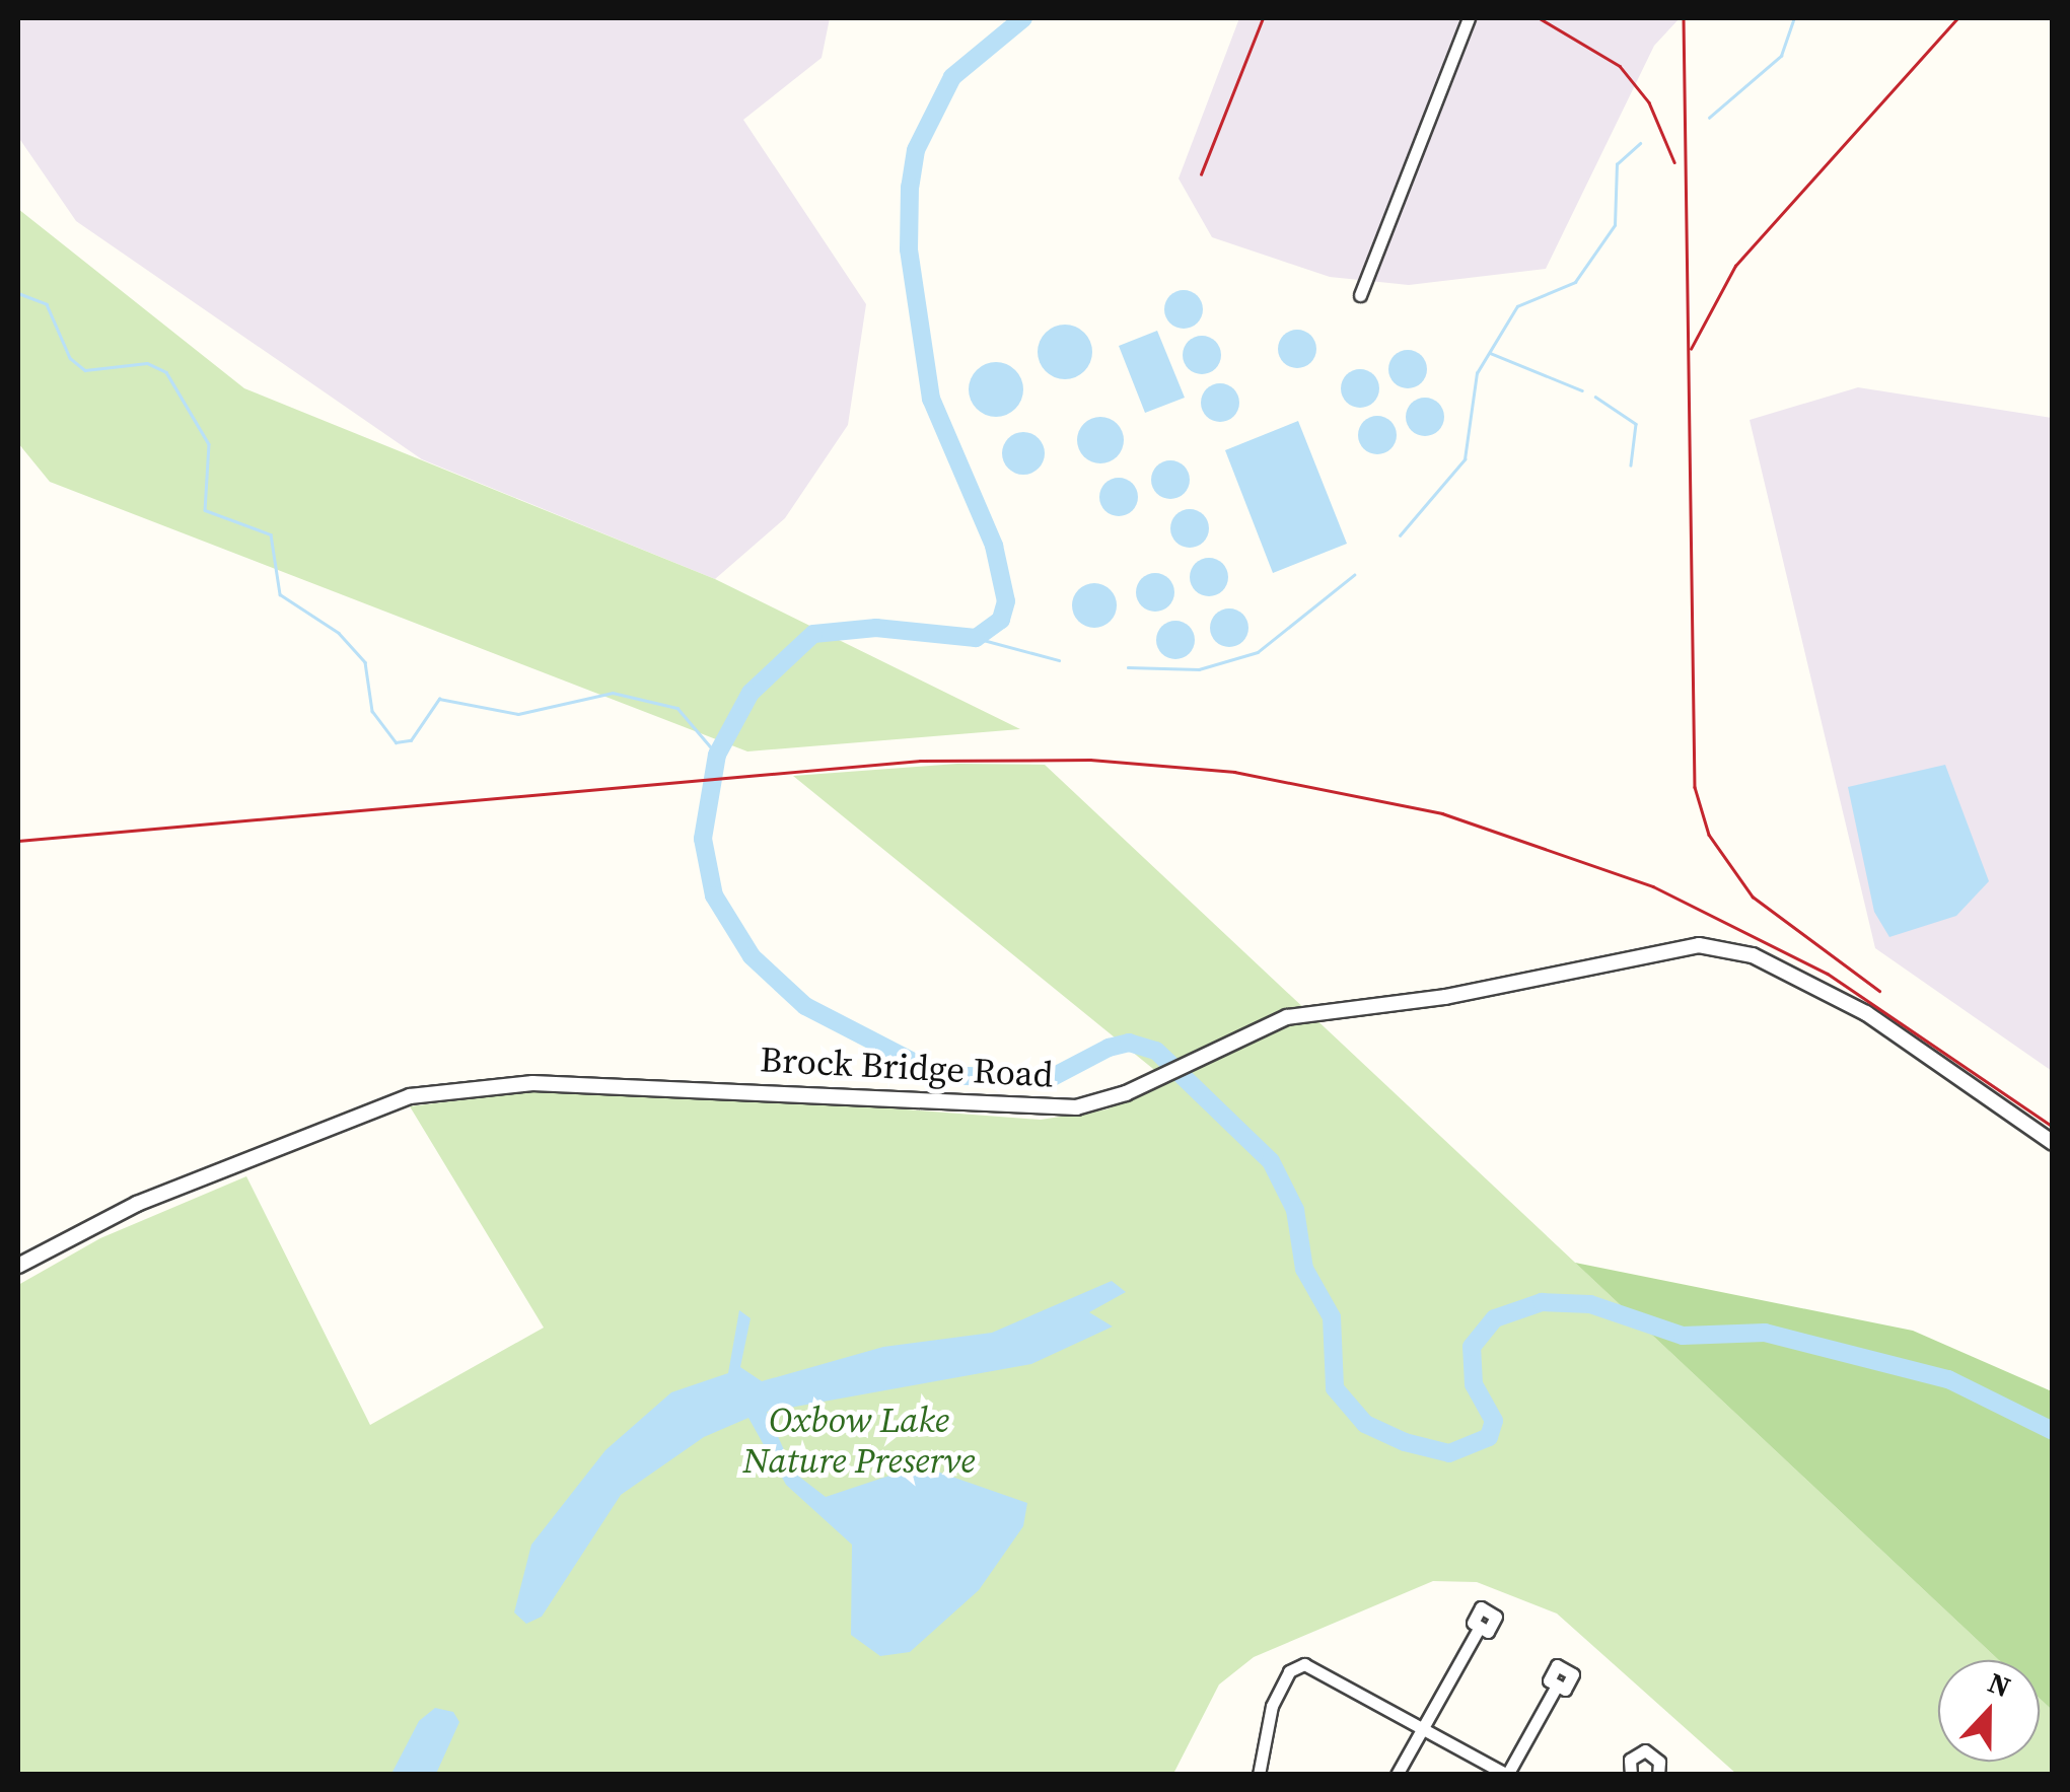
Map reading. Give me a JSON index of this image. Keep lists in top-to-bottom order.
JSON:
{
  "streets": {
    "street": ["Brock Bridge Road"]
  },
  "parks": ["Oxbow Lake Nature Preserve"],
  "north": "top"
}
